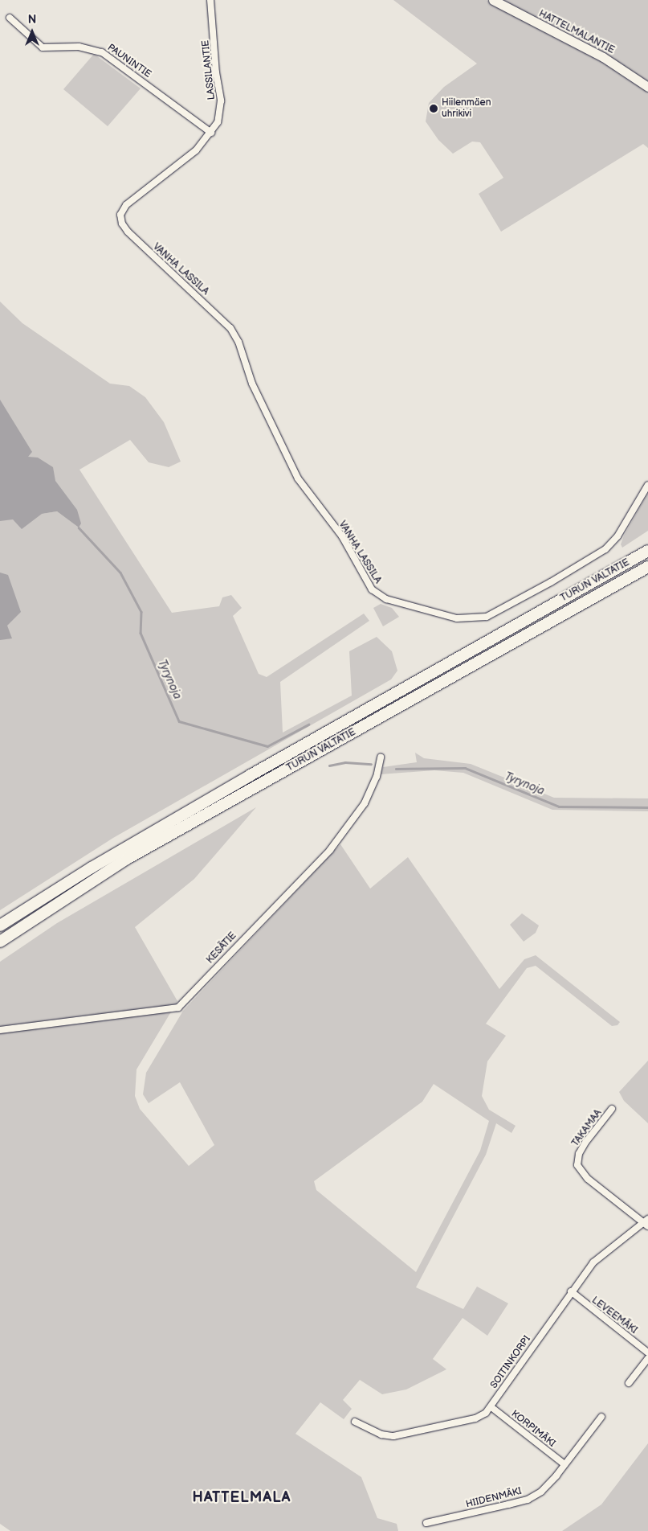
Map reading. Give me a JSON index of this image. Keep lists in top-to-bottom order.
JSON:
{
  "streets": {
    "highway": ["TURUN VALTATIE"],
    "street": [
      "HATTELMALANTIE",
      "PAUNINTIE",
      "LASSILANTIE",
      "VANHA LASSILA",
      "KESÄTIE",
      "TAKAMAA",
      "LEVEEMÄKI",
      "SOITINKORPI",
      "KORPIMÄKI",
      "HIIDENMÄKI"
    ]
  },
  "crossings": [
    ["PAUNINTIE", "LASSILANTIE"],
    ["LASSILANTIE", "VANHA LASSILA"],
    ["TAKAMAA", "SOITINKORPI"],
    ["LEVEEMÄKI", "SOITINKORPI"],
    ["SOITINKORPI", "KORPIMÄKI"],
    ["KORPIMÄKI", "HIIDENMÄKI"]
  ],
  "districts": ["HATTELMALA"],
  "water": ["Tyrynoja"],
  "places": ["Hiilenmäen uhrikivi"],
  "north": "top"
}
